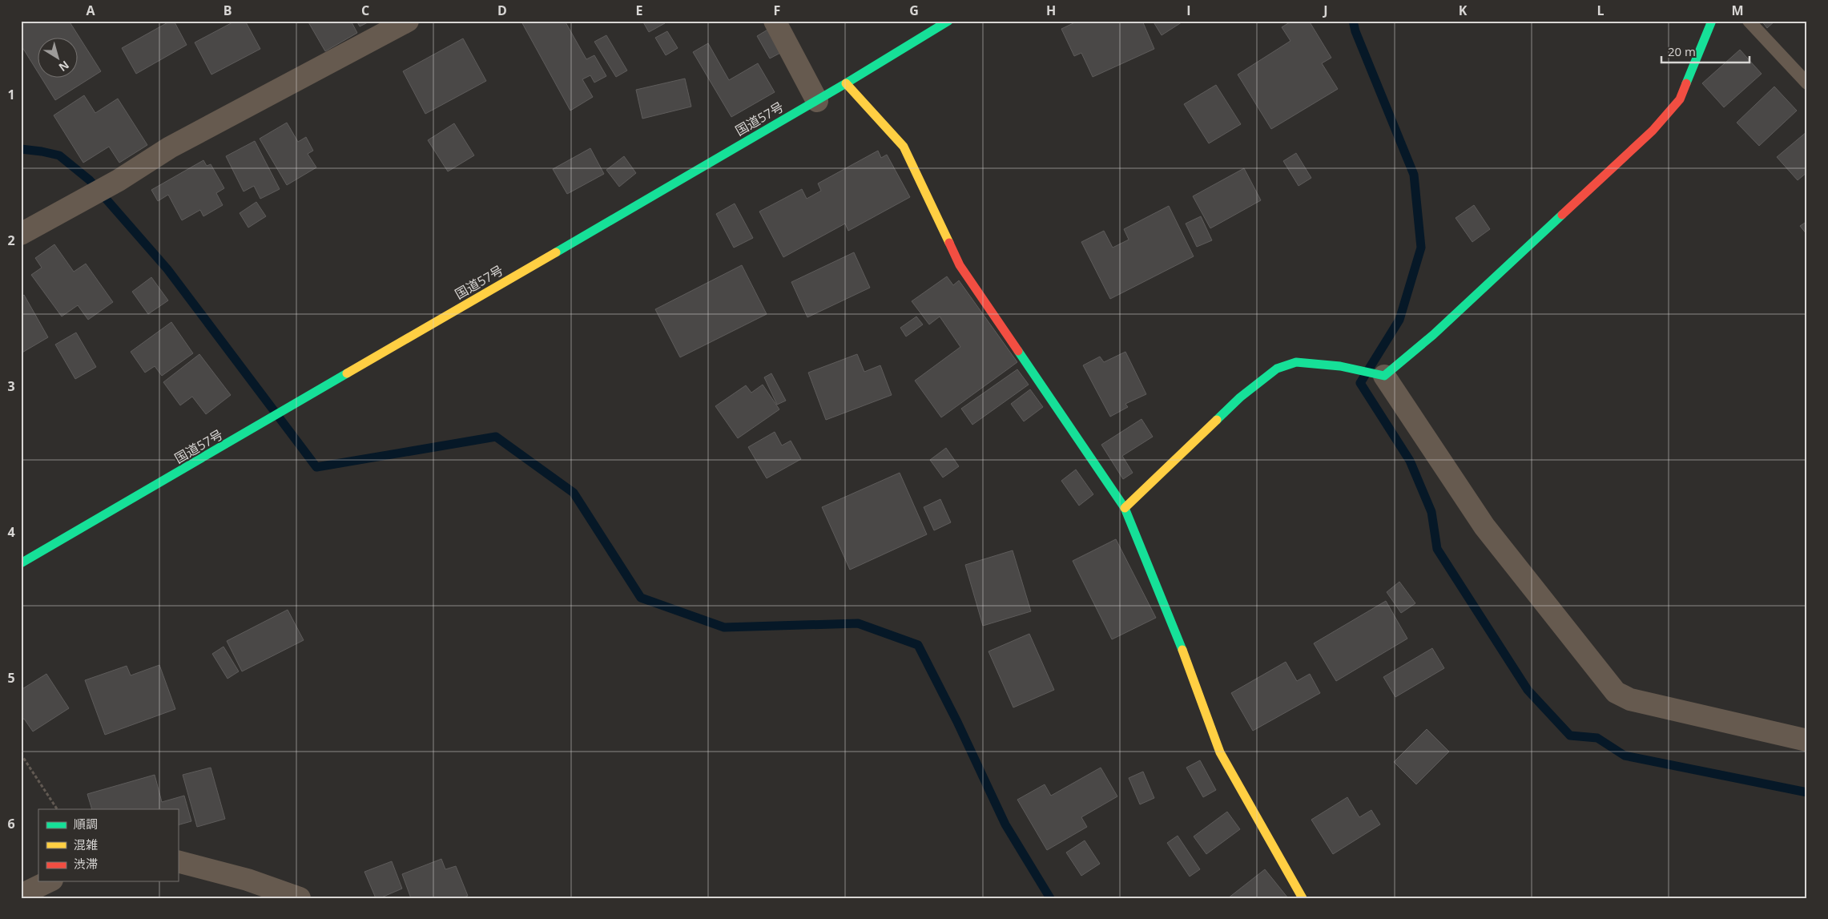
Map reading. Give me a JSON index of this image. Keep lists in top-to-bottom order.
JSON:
{
  "streets": {
    "main road": ["国道57号"]
  },
  "legend": ["順調", "混雑", "渋滞"],
  "scale_bar": "20 m",
  "north": "bottom right",
  "grid": {
    "columns": [
      "A",
      "B",
      "C",
      "D",
      "E",
      "F",
      "G",
      "H",
      "I",
      "J",
      "K",
      "L",
      "M"
    ],
    "rows": [
      "1",
      "2",
      "3",
      "4",
      "5",
      "6"
    ]
  }
}
